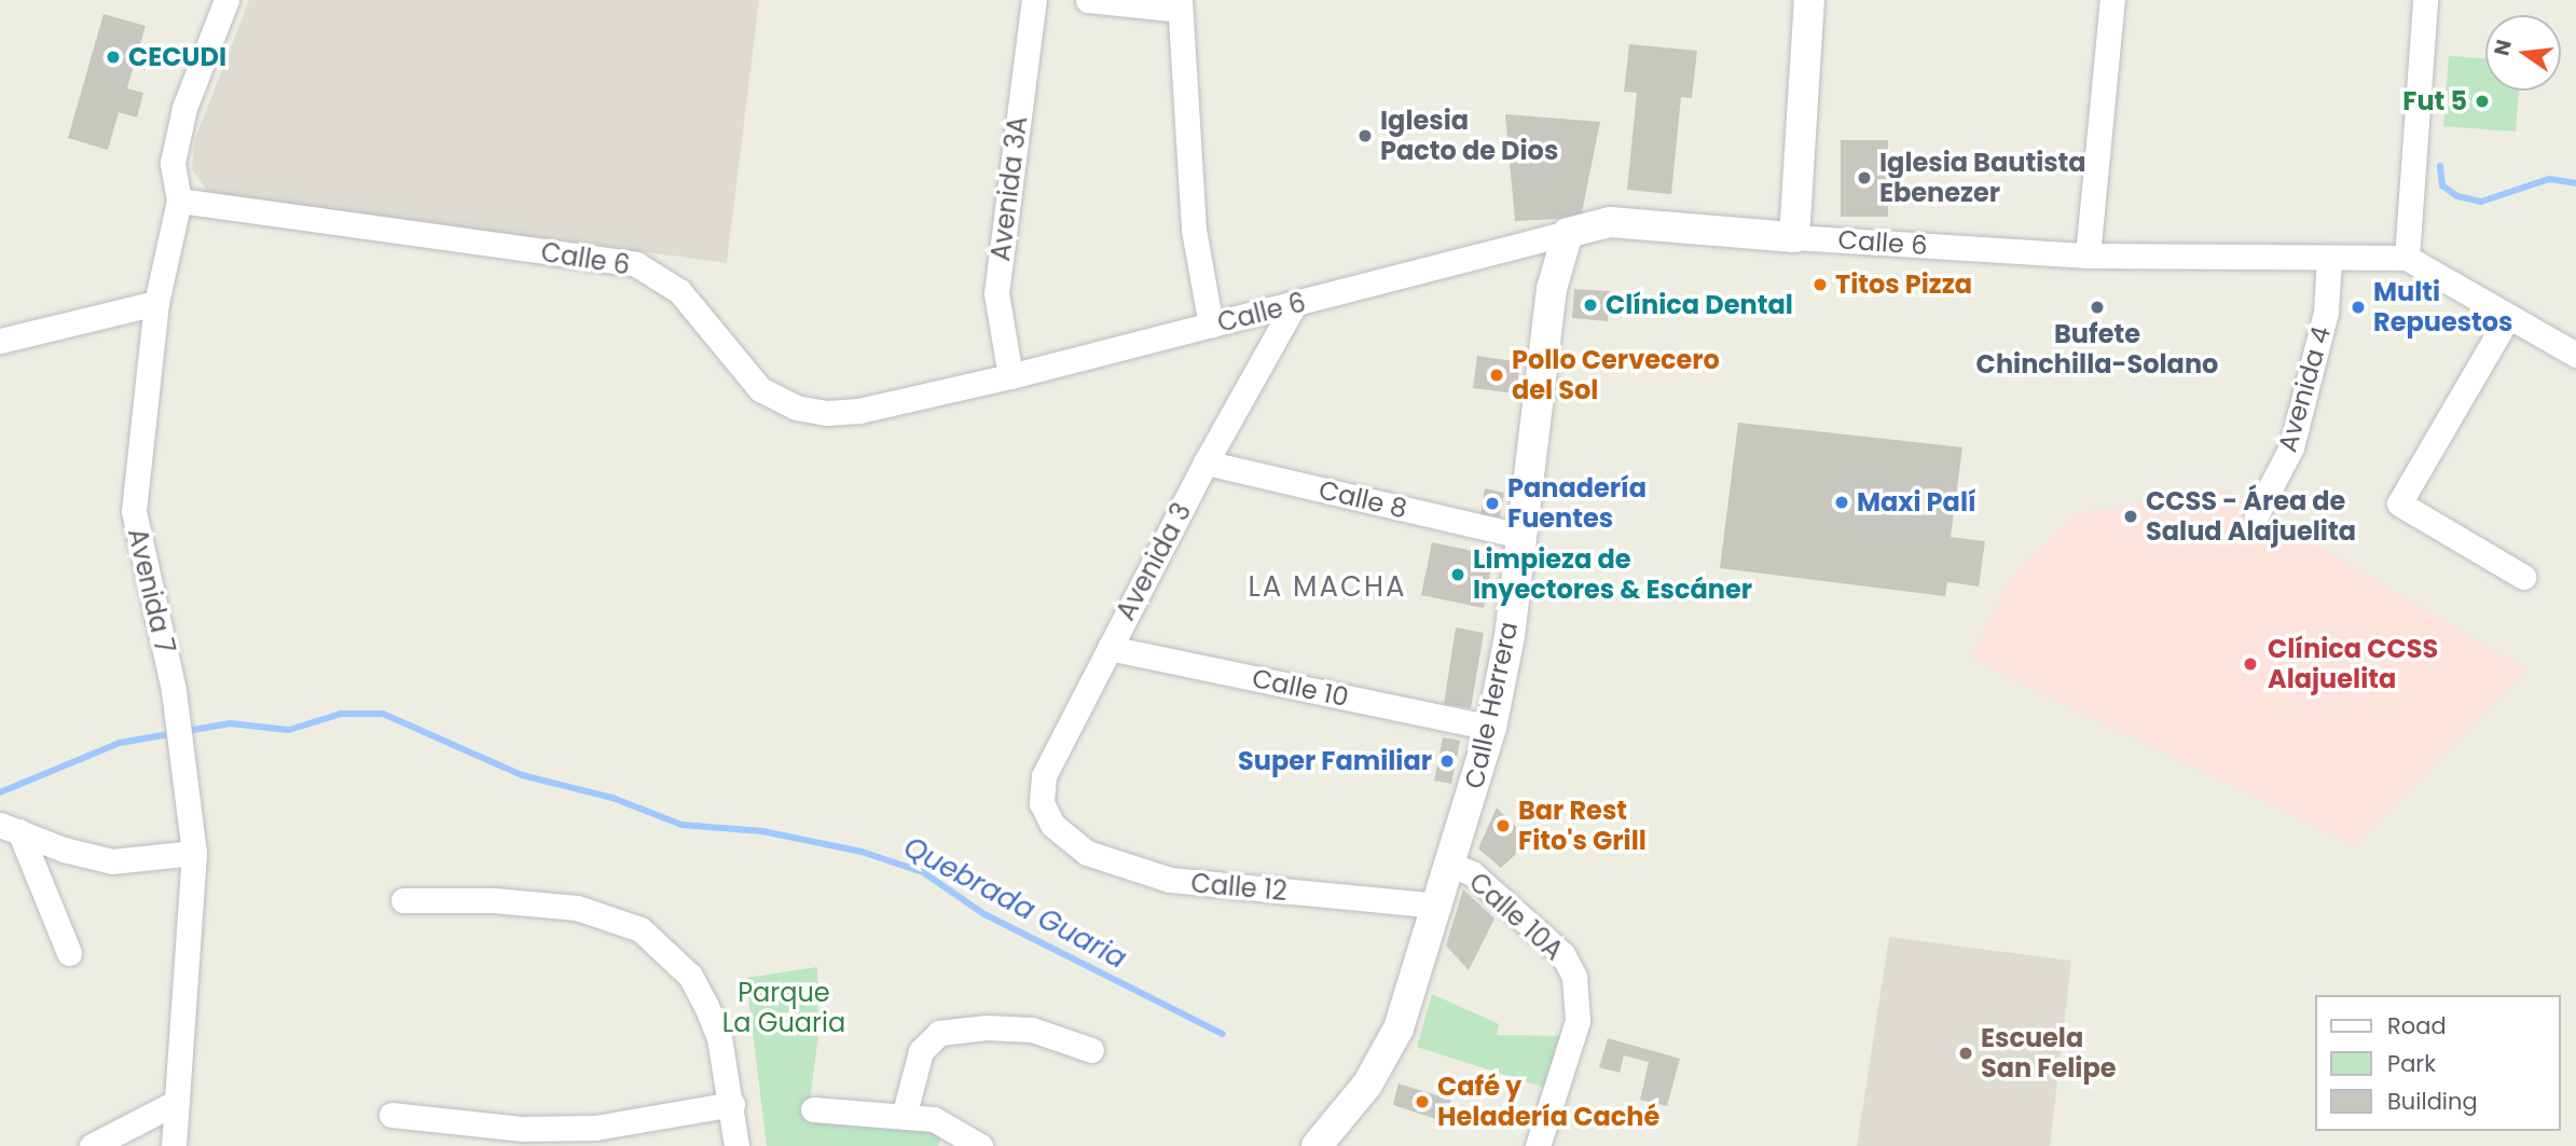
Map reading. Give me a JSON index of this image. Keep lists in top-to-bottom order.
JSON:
{
  "streets": {
    "street": [
      "Avenida 3A",
      "Calle 6",
      "Avenida 4",
      "Calle 8",
      "Avenida 3",
      "Avenida 7",
      "Calle 10",
      "Calle Herrera",
      "Calle 12",
      "Calle 10A"
    ]
  },
  "crossings": [
    ["Avenida 3A", "Calle 6"],
    ["Calle 6", "Avenida 4"],
    ["Calle 6", "Avenida 3"],
    ["Calle 6", "Avenida 7"],
    ["Calle 6", "Calle Herrera"],
    ["Calle 8", "Avenida 3"],
    ["Calle 8", "Calle Herrera"],
    ["Avenida 3", "Calle 10"],
    ["Avenida 3", "Calle 12"],
    ["Calle 10", "Calle Herrera"],
    ["Calle Herrera", "Calle 12"],
    ["Calle Herrera", "Calle 10A"]
  ],
  "districts": ["LA MACHA"],
  "water": ["Quebrada Guaria"],
  "parks": ["Parque La Guaria"],
  "places": [
    "CECUDI",
    "Fut 5",
    "Iglesia Pacto de Dios",
    "Iglesia Bautista Ebenezer",
    "Titos Pizza",
    "Clínica Dental",
    "Bufete Chinchilla-Solano",
    "Multi Repuestos",
    "Pollo Cervecero del Sol",
    "Maxi Palí",
    "Panadería Fuentes",
    "CCSS - Área de Salud Alajuelita",
    "Limpieza de Inyectores & Escáner",
    "Clínica CCSS Alajuelita",
    "Super Familiar",
    "Bar Rest Fito's Grill",
    "Escuela San Felipe",
    "Café y Heladería Caché"
  ],
  "legend": ["Road", "Park", "Building"],
  "north": "left"
}
